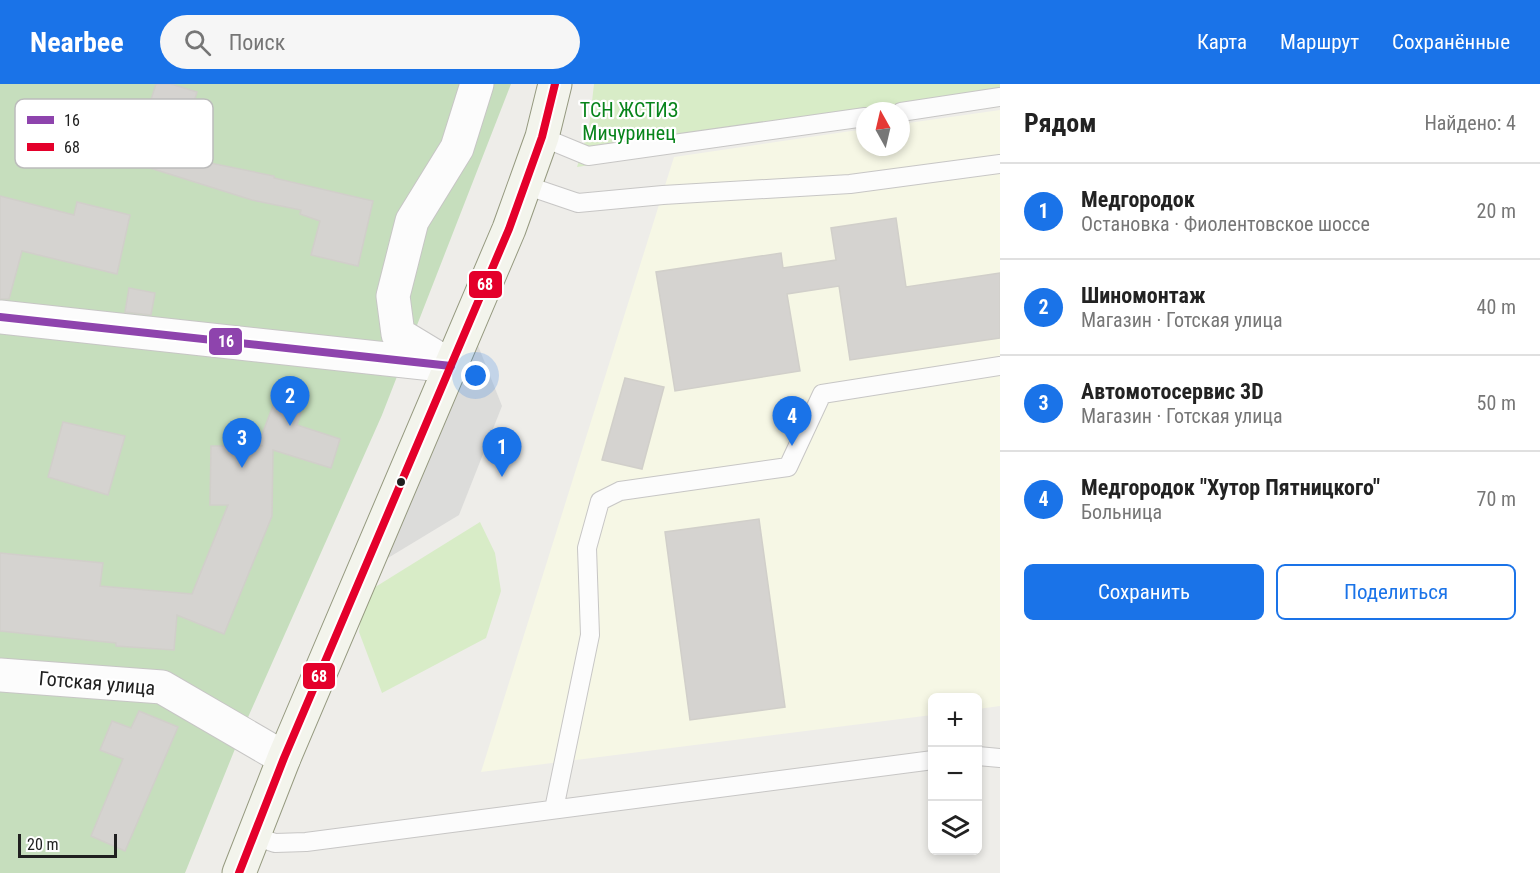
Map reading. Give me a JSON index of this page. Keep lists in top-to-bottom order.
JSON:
{
  "streets": {
    "street": ["Готская улица"]
  },
  "parks": ["ТСН ЖСТИЗ Мичуринец"],
  "lines": ["transit line 68", "transit line 16"],
  "legend": ["16", "68"],
  "scale_bar": "20 m",
  "north": "top",
  "page": {
    "header": "Nearbee",
    "search": "Поиск",
    "nav": ["Карта", "Маршрут", "Сохранённые"],
    "heading": ["Рядом", "Найдено: 4"],
    "list": [
      {
        "mark": "1",
        "name": "Медгородок",
        "note": "Остановка · Фиолентовское шоссе",
        "value": "20 m"
      },
      {
        "mark": "2",
        "name": "Шиномонтаж",
        "note": "Магазин · Готская улица",
        "value": "40 m"
      },
      {
        "mark": "3",
        "name": "Автомотосервис 3D",
        "note": "Магазин · Готская улица",
        "value": "50 m"
      },
      {
        "mark": "4",
        "name": "Медгородок \"Хутор Пятницкого\"",
        "note": "Больница",
        "value": "70 m"
      }
    ],
    "pins": [
      "2",
      "4",
      "3",
      "1"
    ],
    "buttons": ["Сохранить", "Поделиться"],
    "map_buttons": ["+", "−"],
    "scale": "20 m"
  }
}
